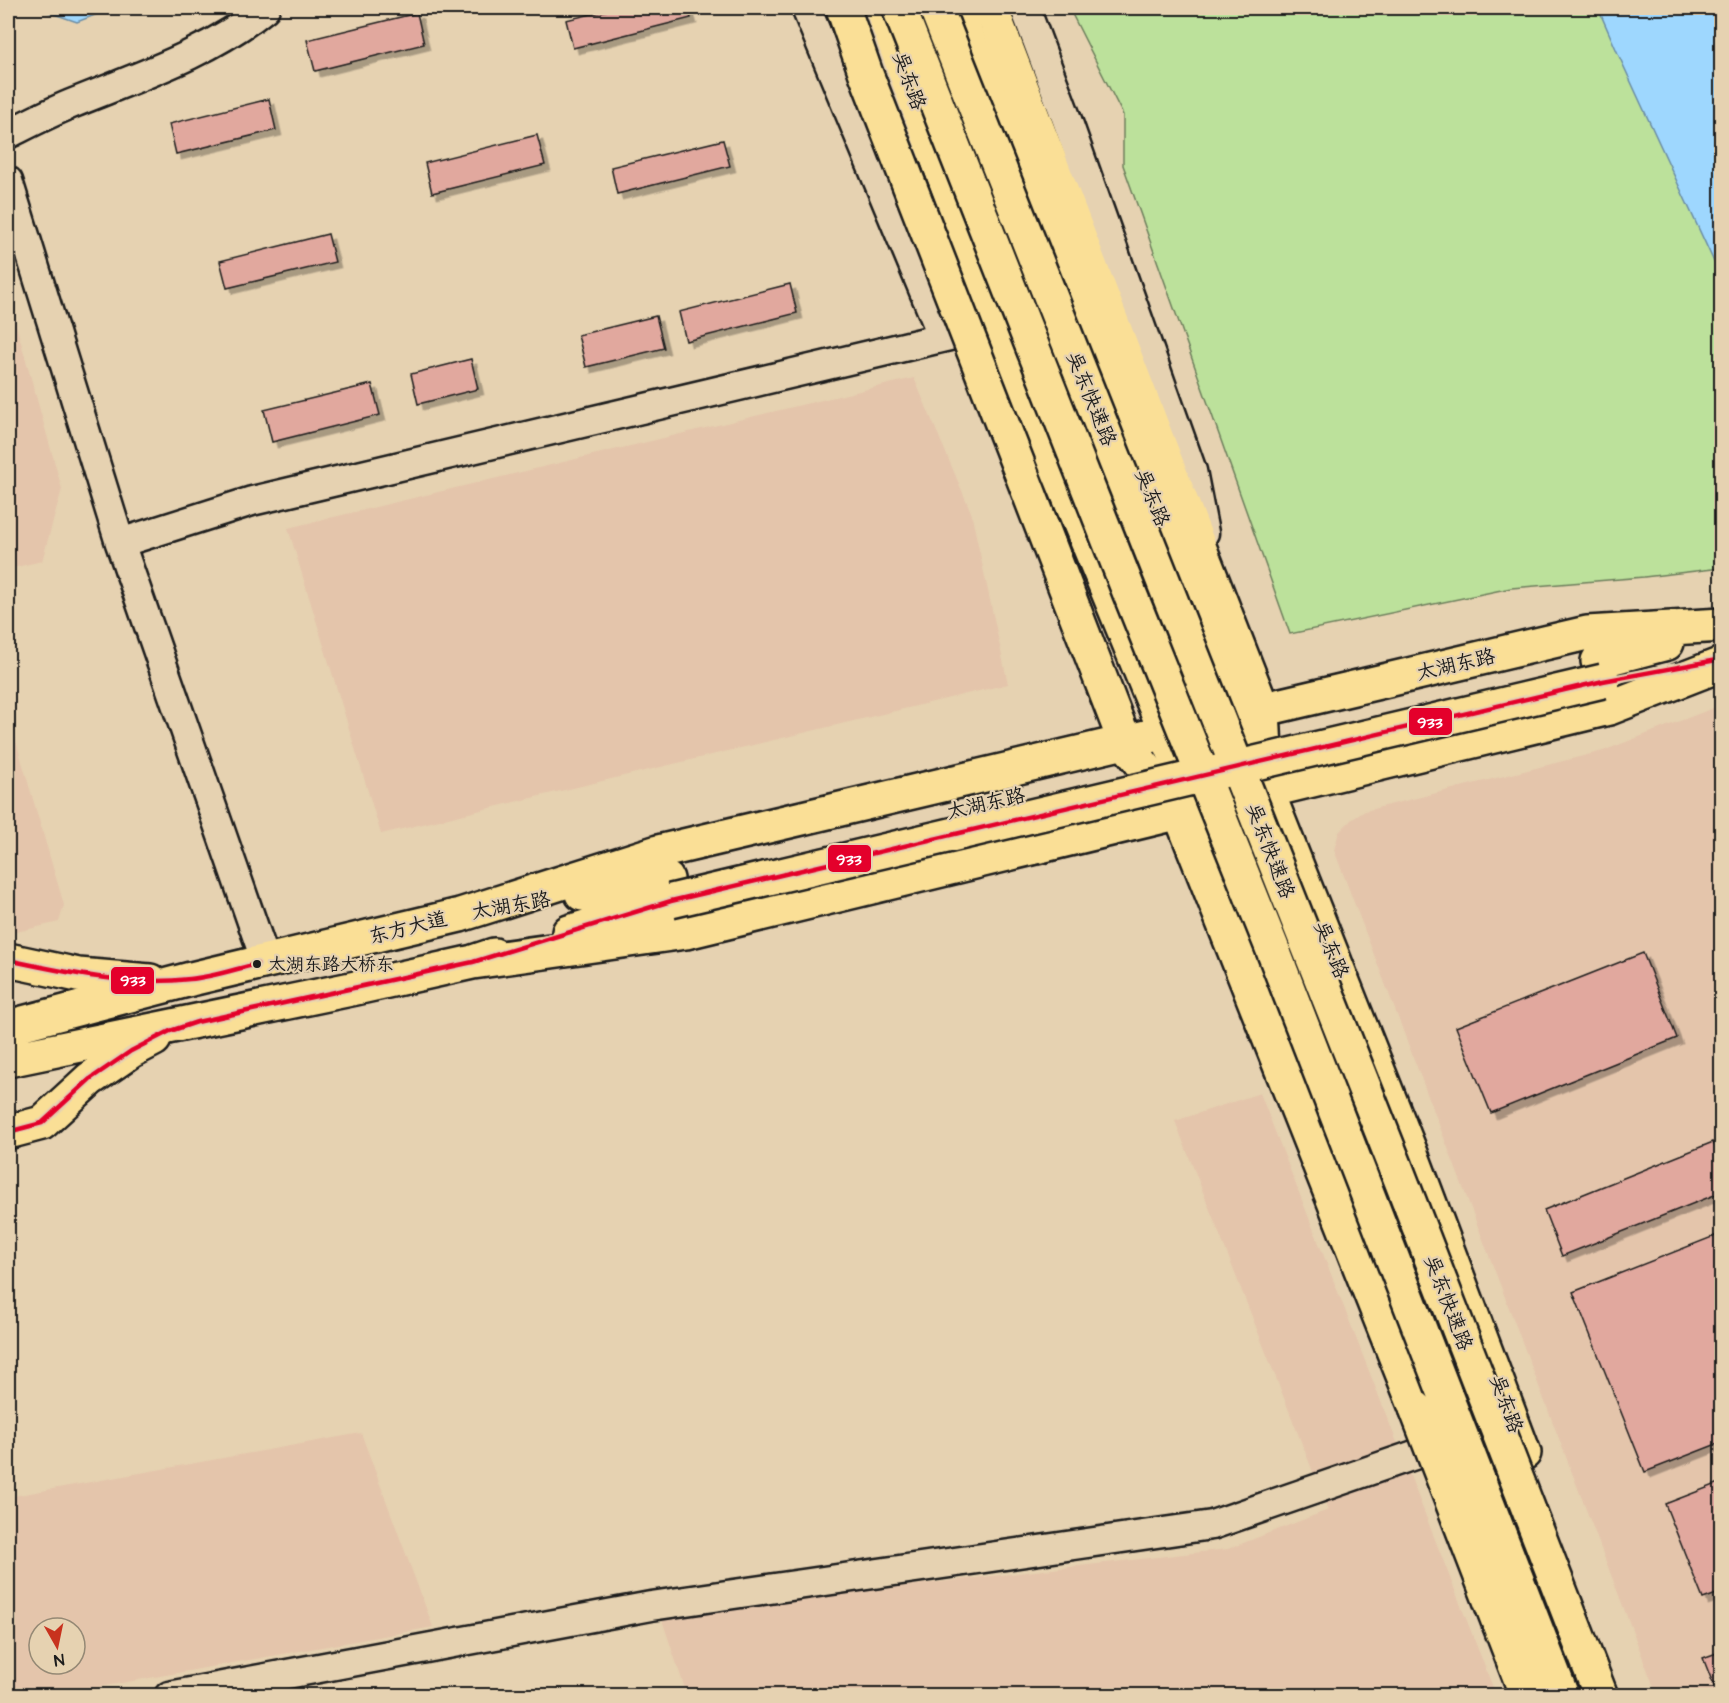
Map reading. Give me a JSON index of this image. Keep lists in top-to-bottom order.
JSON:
{
  "streets": {
    "main road": [
      "吴东路",
      "吴东快速路",
      "太湖东路",
      "东方大道"
    ]
  },
  "crossings": [
    ["吴东路", "太湖东路"],
    ["太湖东路", "东方大道"]
  ],
  "places": ["太湖东路大桥东"],
  "lines": ["transit line 933"],
  "north": "bottom"
}
